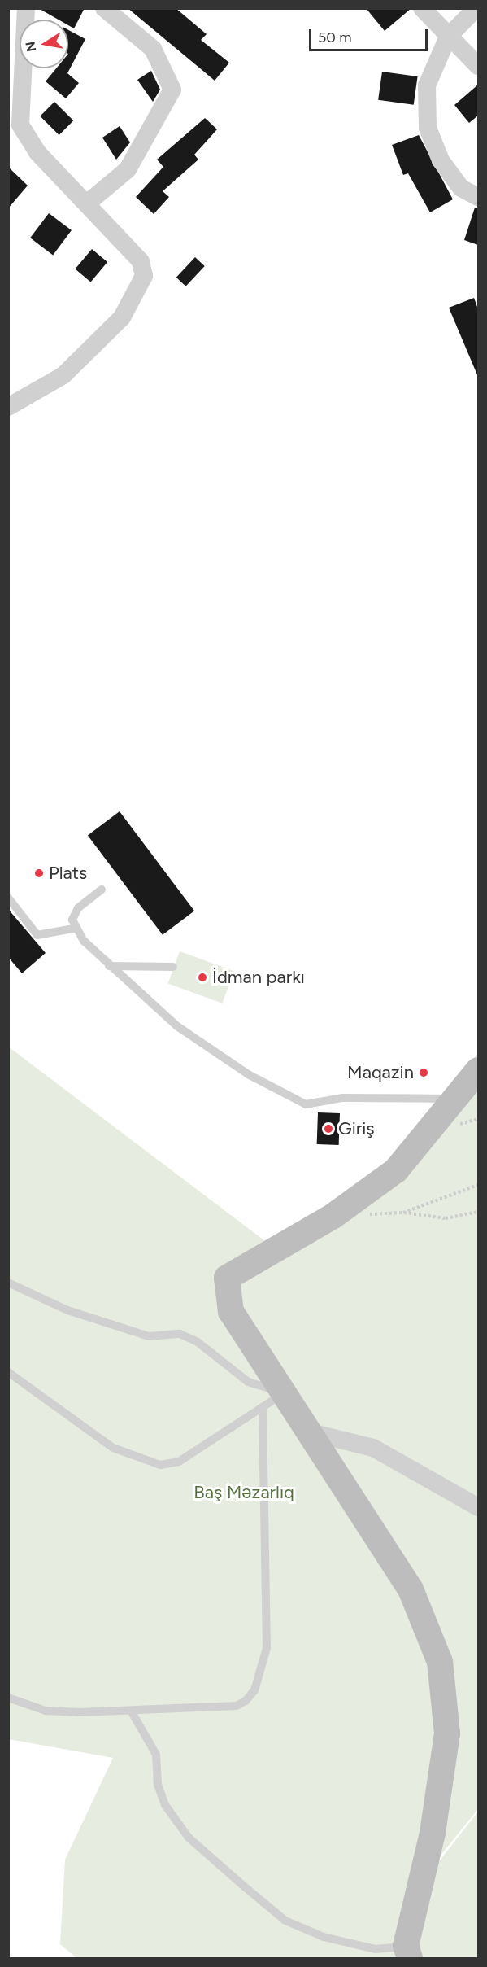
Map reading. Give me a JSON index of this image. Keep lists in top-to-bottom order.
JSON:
{
  "parks": ["Baş Məzarlıq"],
  "places": [
    "Plats",
    "İdman parkı",
    "Maqazin",
    "Giriş"
  ],
  "scale_bar": "50 m",
  "north": "left"
}
